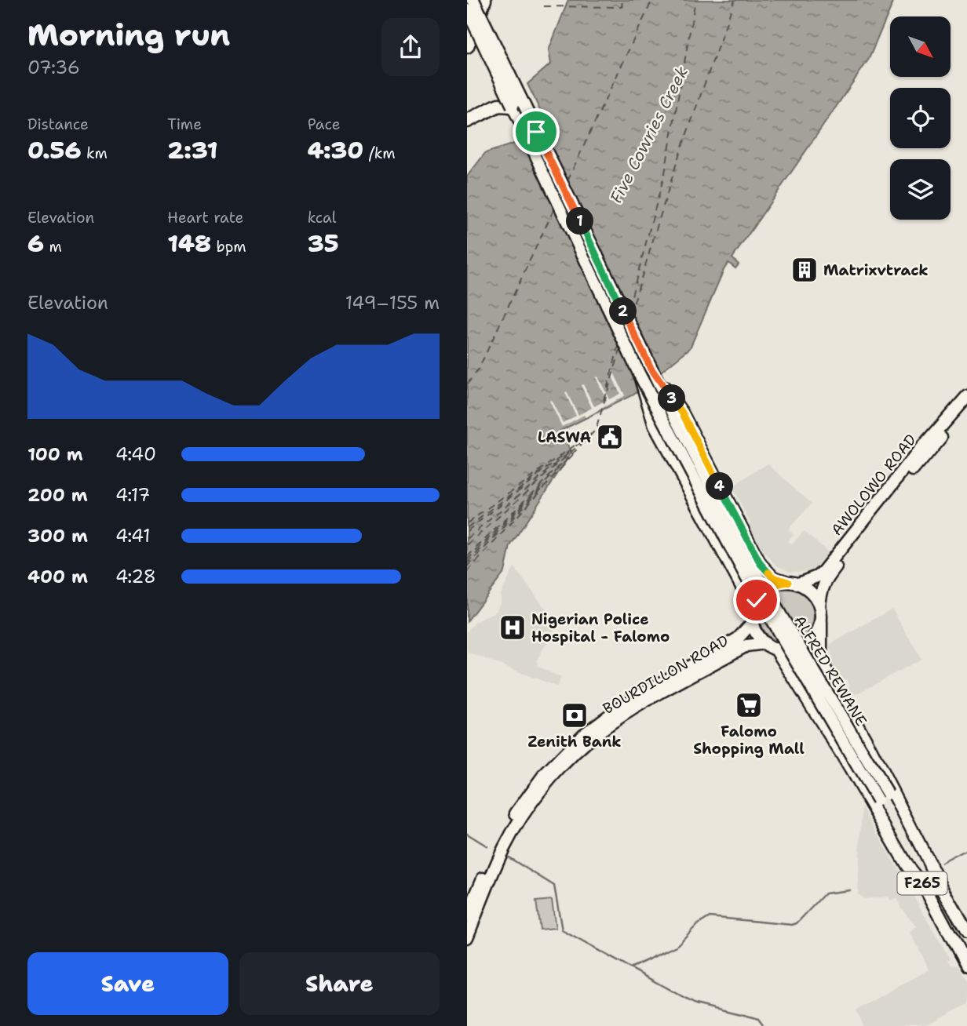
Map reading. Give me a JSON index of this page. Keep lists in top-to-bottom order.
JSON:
{
  "streets": {
    "main road": [
      "AWOLOWO ROAD",
      "ALFRED REWANE",
      "BOURDILLON ROAD",
      "F265"
    ]
  },
  "crossings": [
    ["AWOLOWO ROAD", "BOURDILLON ROAD"],
    ["ALFRED REWANE", "F265"]
  ],
  "water": ["Five Cowries Creek"],
  "places": {
    "building": ["Matrixvtrack"],
    "public building": ["LASWA"],
    "hospital": ["Nigerian Police Hospital - Falomo"],
    "supermarket": ["Falomo Shopping Mall"],
    "bank": ["Zenith Bank"]
  },
  "north": "bottom right",
  "page": {
    "heading": ["Morning run", "07:36"],
    "stats": [
      ["Distance", "0.56 km"],
      ["Time", "2:31"],
      ["Pace", "4:30 /km"],
      ["Elevation", "6 m"],
      ["Heart rate", "148 bpm"],
      ["kcal", "35"]
    ],
    "pins": [
      "1",
      "2",
      "3",
      "4"
    ],
    "chart": ["Elevation", "149–155 m"],
    "list": [
      {
        "name": "100 m",
        "note": "4:40"
      },
      {
        "name": "200 m",
        "note": "4:17"
      },
      {
        "name": "300 m",
        "note": "4:41"
      },
      {
        "name": "400 m",
        "note": "4:28"
      }
    ],
    "buttons": ["Save", "Share"]
  }
}
